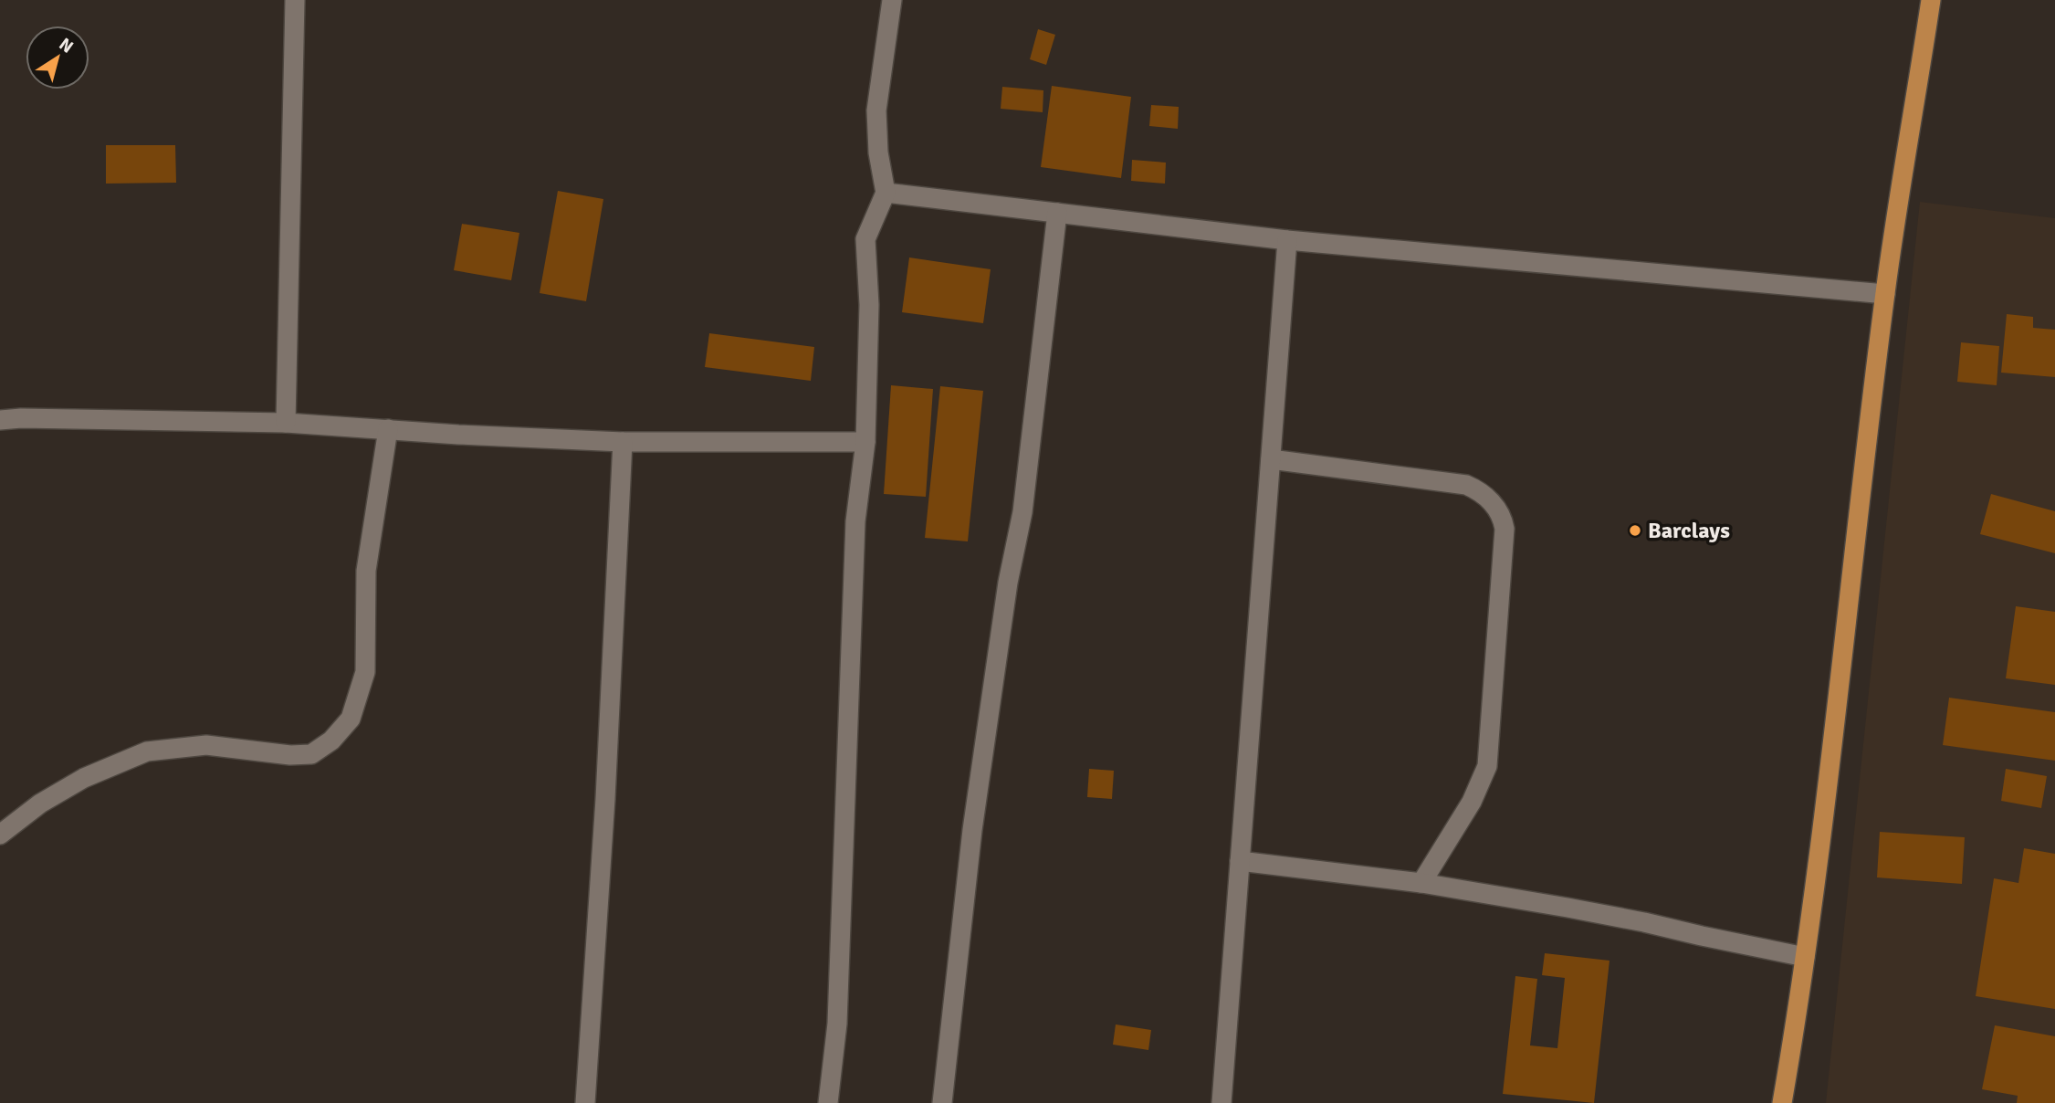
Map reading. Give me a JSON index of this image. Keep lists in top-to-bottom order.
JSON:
{
  "places": ["Barclays"],
  "north": "top right"
}
